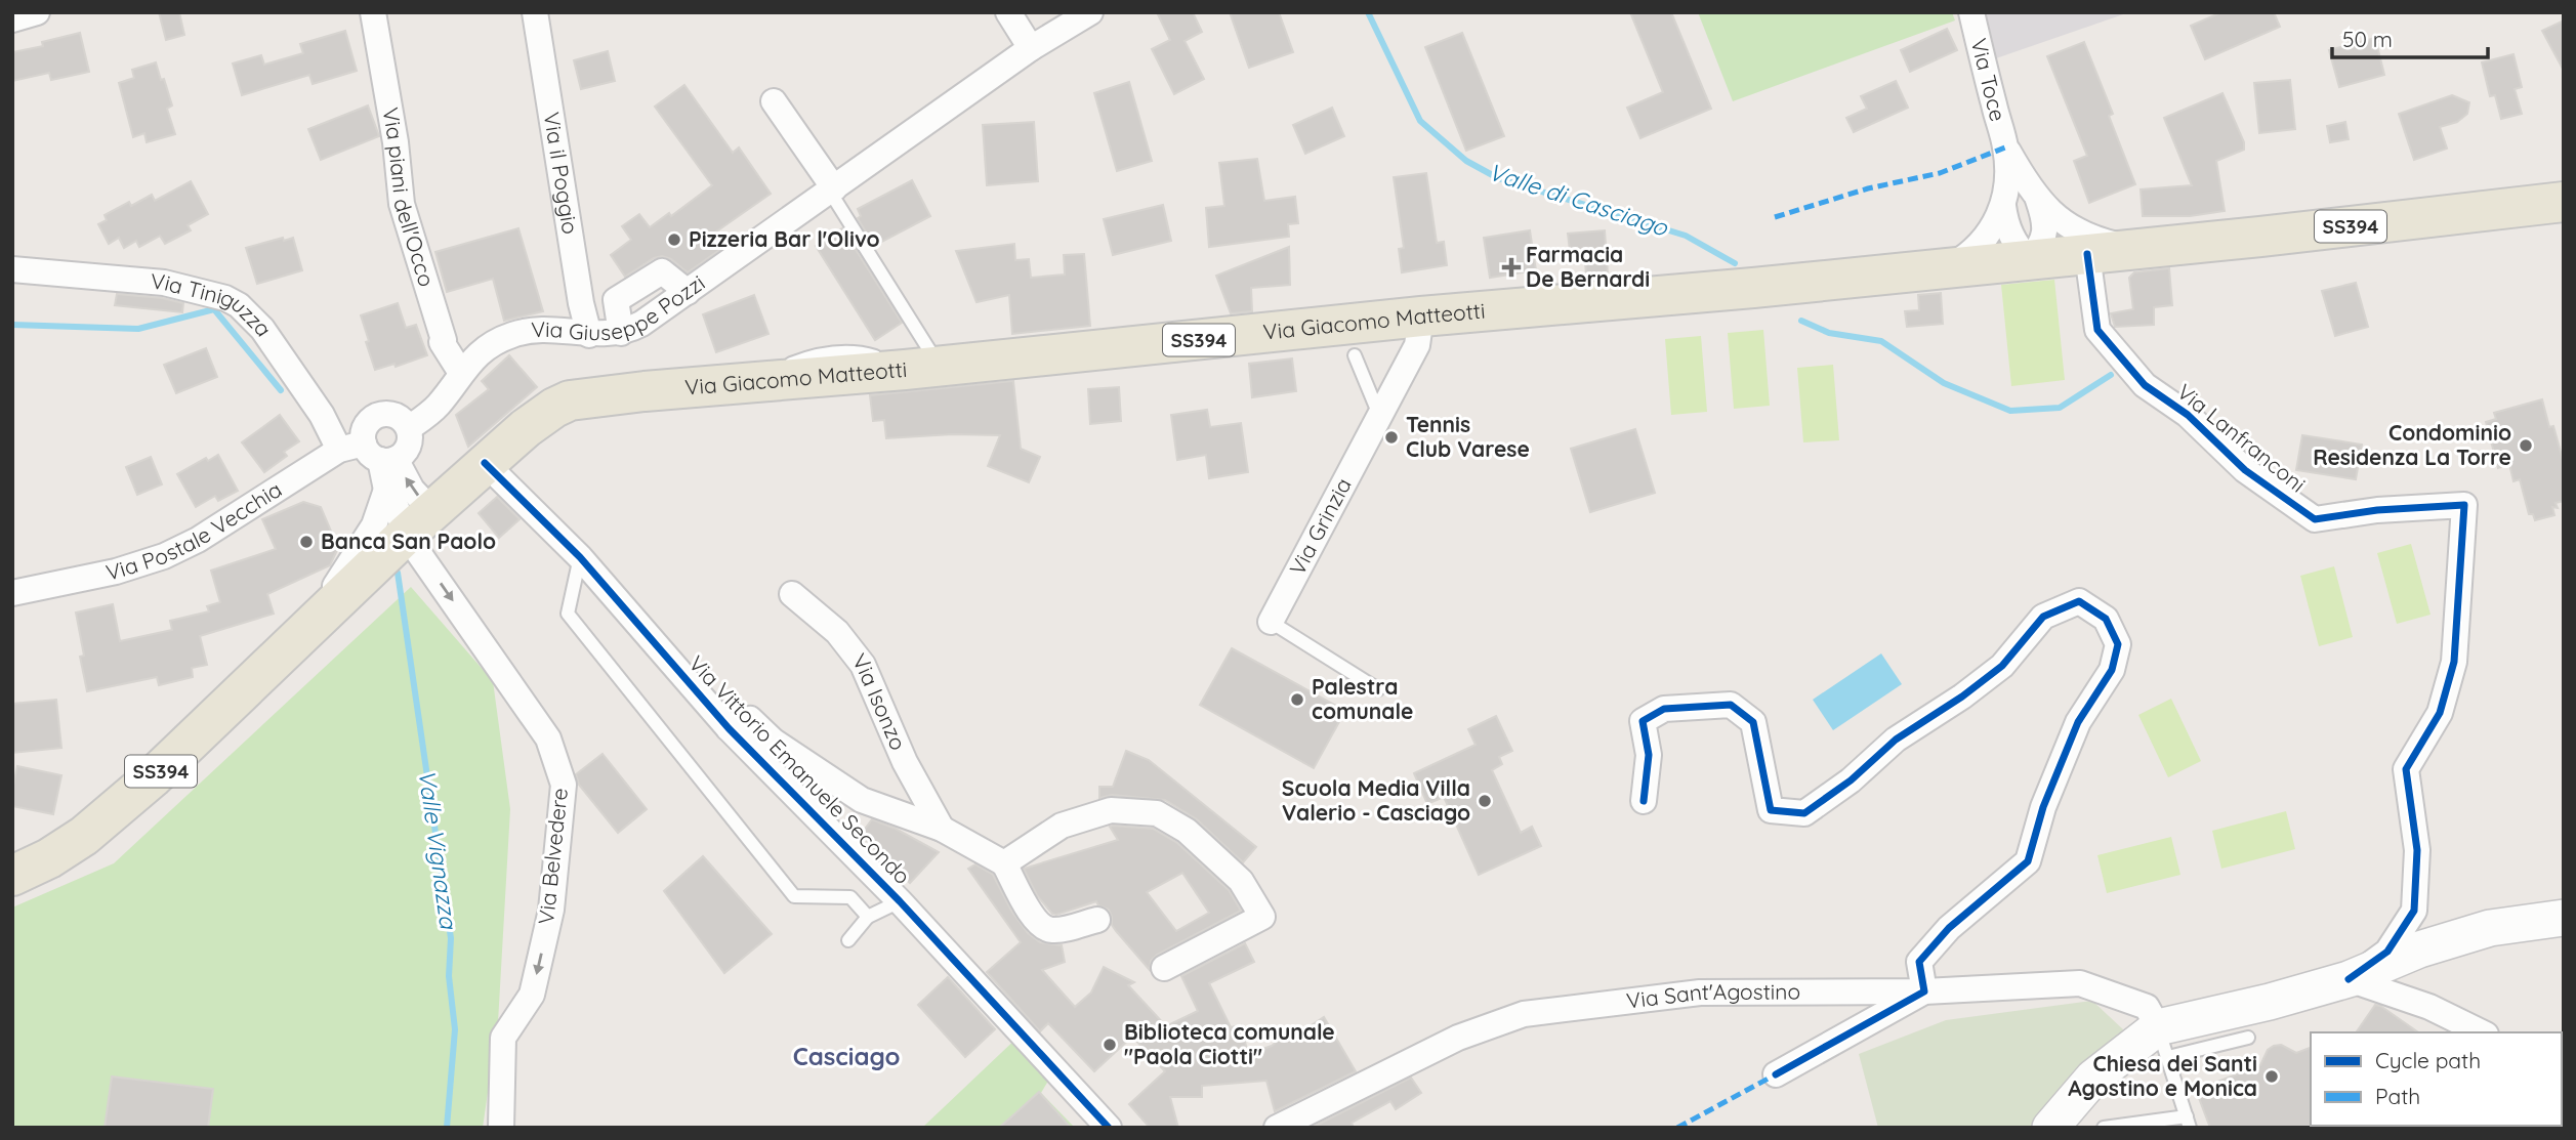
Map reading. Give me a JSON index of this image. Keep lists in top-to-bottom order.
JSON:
{
  "streets": {
    "main road": ["SS394", "Via Giacomo Matteotti"],
    "street": [
      "Via Toce",
      "Via il Poggio",
      "Via piani dell'Occo",
      "Via Giuseppe Pozzi",
      "Via Tiniguzza",
      "Via Lanfranconi",
      "Via Grinzia",
      "Via Postale Vecchia",
      "Via Isonzo",
      "Via Vittorio Emanuele Secondo",
      "Via Belvedere",
      "Via Sant'Agostino"
    ]
  },
  "crossings": [
    ["Via Toce", "SS394"],
    ["Via Toce", "Via Giacomo Matteotti"],
    ["Via il Poggio", "Via Giuseppe Pozzi"],
    ["Via piani dell'Occo", "Via Giuseppe Pozzi"],
    ["SS394", "Via Giacomo Matteotti"],
    ["SS394", "Via Lanfranconi"],
    ["Via Giuseppe Pozzi", "Via Tiniguzza"],
    ["Via Giuseppe Pozzi", "Via Postale Vecchia"],
    ["Via Tiniguzza", "Via Postale Vecchia"],
    ["Via Giacomo Matteotti", "Via Grinzia"],
    ["Via Giacomo Matteotti", "Via Vittorio Emanuele Secondo"],
    ["Via Giacomo Matteotti", "Via Belvedere"]
  ],
  "one_way": ["Via Belvedere"],
  "districts": ["Casciago"],
  "water": ["Valle di Casciago", "Valle Vignazza"],
  "places": {
    "other": [
      "Pizzeria Bar l'Olivo",
      "Tennis Club Varese",
      "Condominio Residenza La Torre",
      "Banca San Paolo",
      "Palestra comunale",
      "Scuola Media Villa Valerio - Casciago",
      "Biblioteca comunale \"Paola Ciotti\"",
      "Chiesa dei Santi Agostino e Monica"
    ],
    "health": ["Farmacia De Bernardi"]
  },
  "legend": ["Cycle path", "Path"],
  "scale_bar": "50 m"
}
